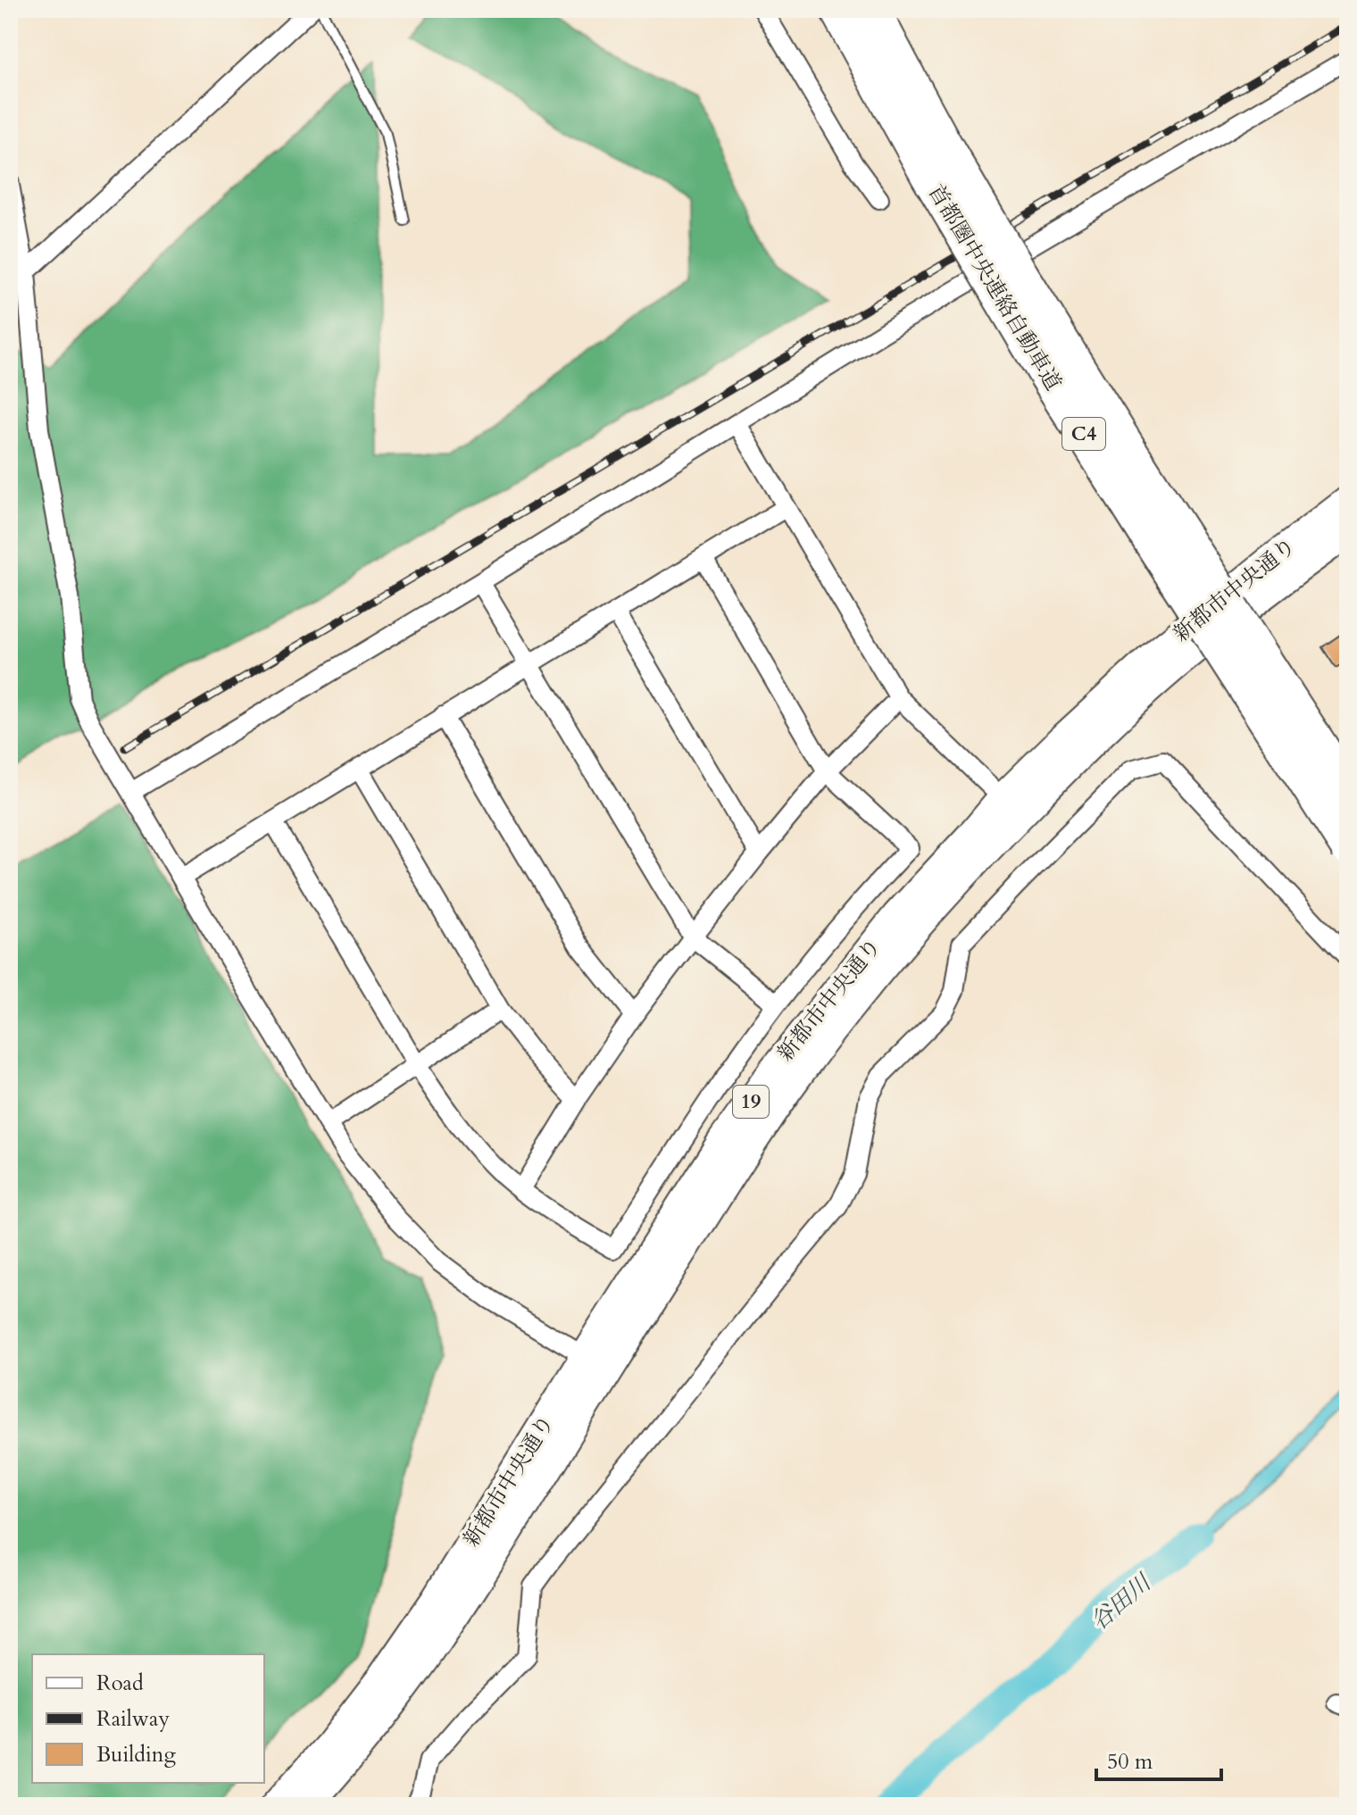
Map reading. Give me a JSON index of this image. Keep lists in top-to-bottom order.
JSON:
{
  "streets": {
    "highway": ["首都圏中央連絡自動車道", "C4"],
    "main road": ["新都市中央通り", "19"]
  },
  "water": ["谷田川"],
  "legend": ["Road", "Railway", "Building"],
  "scale_bar": "50 m"
}
